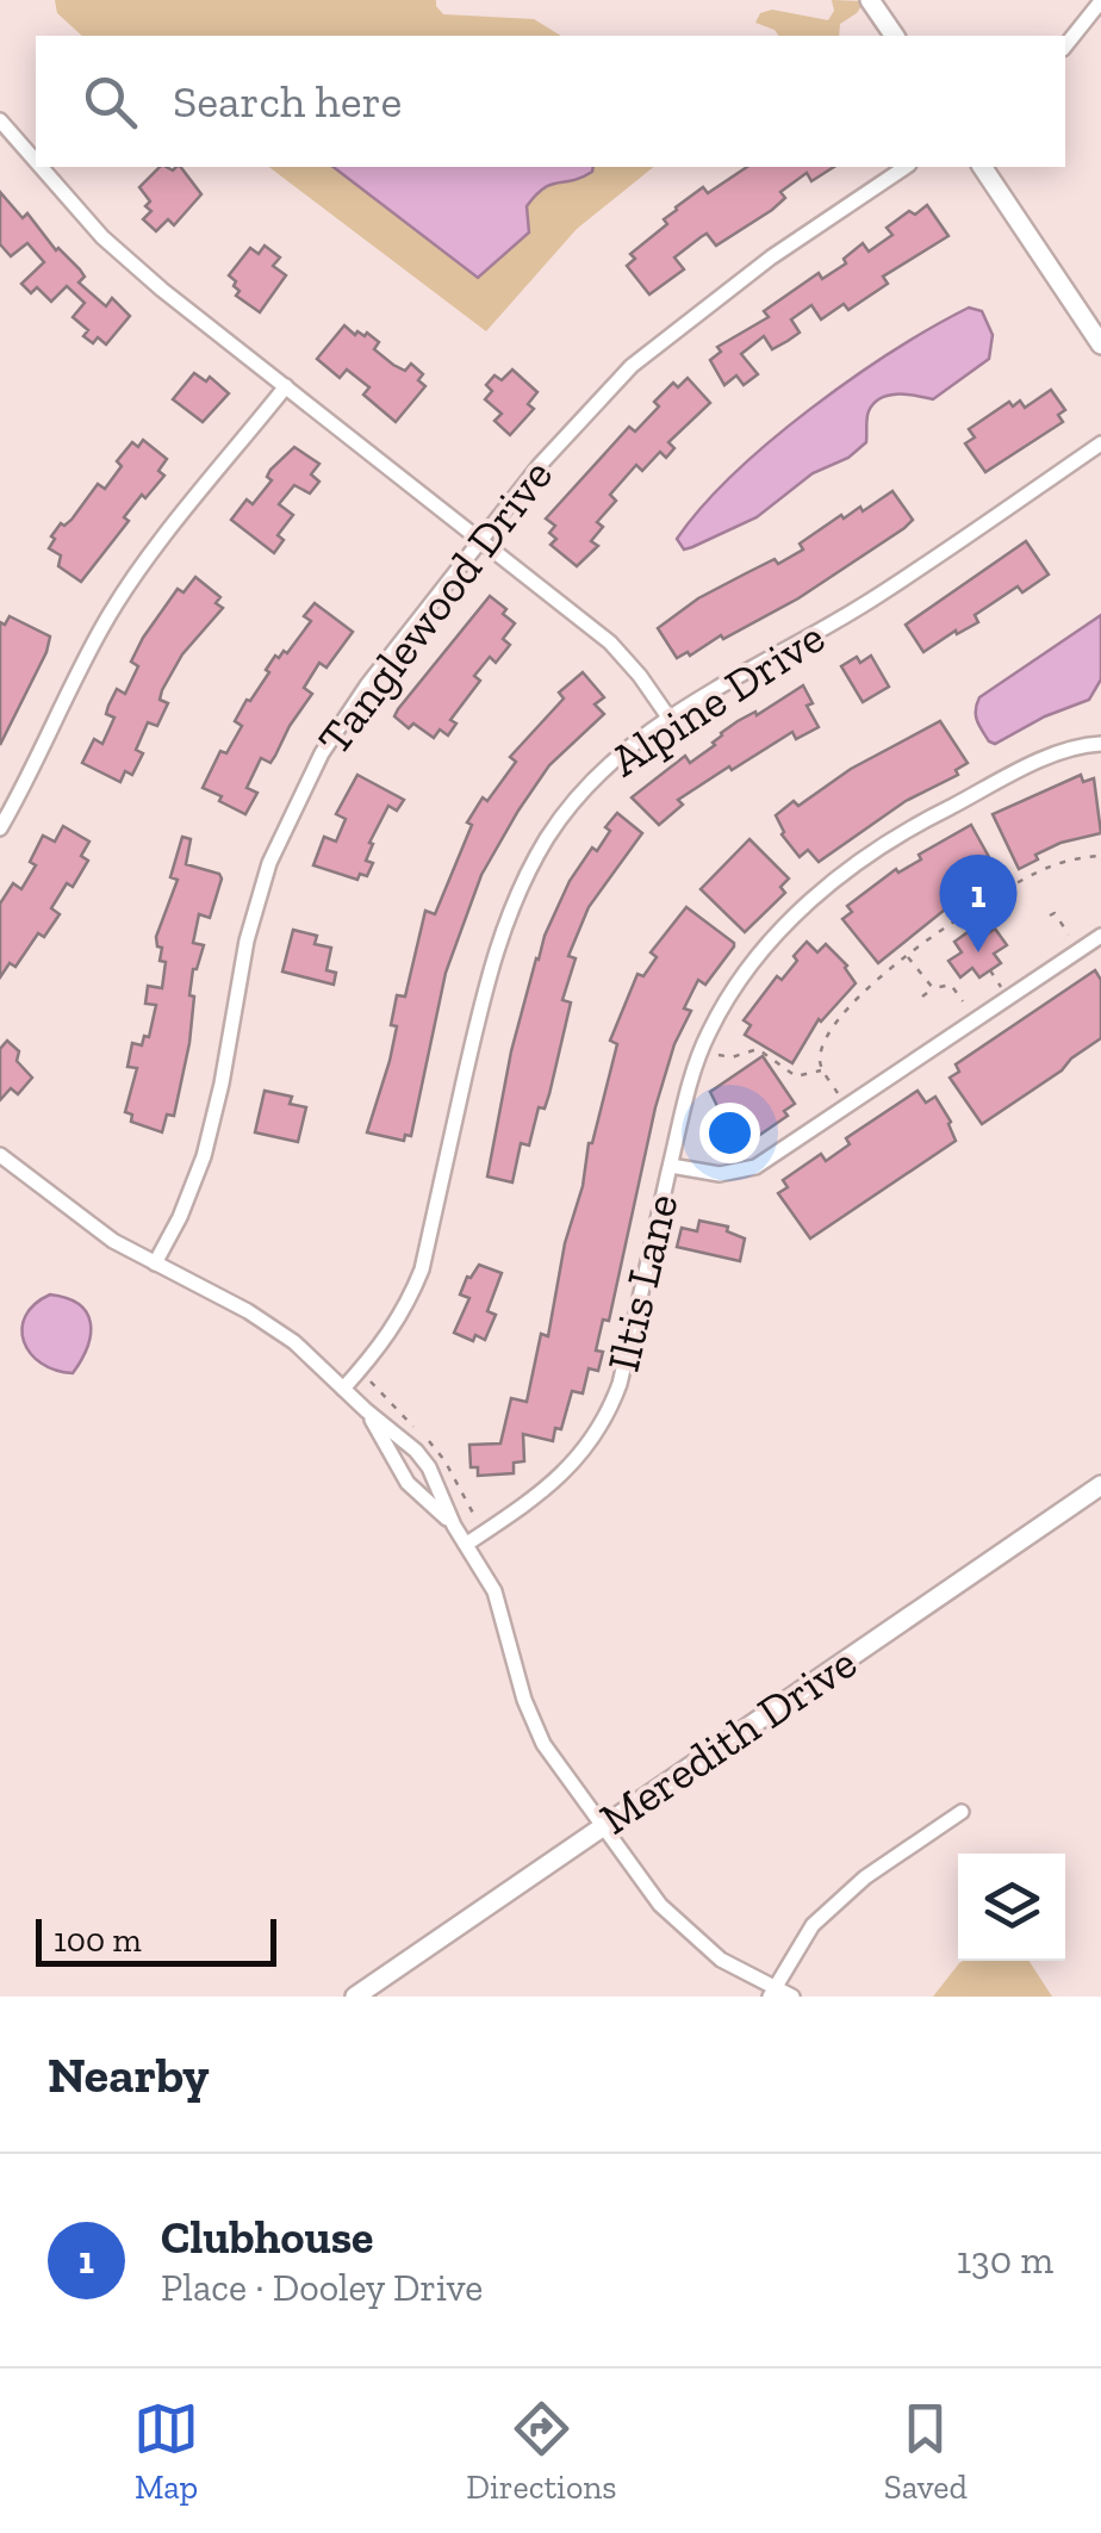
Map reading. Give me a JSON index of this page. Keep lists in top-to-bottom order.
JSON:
{
  "streets": {
    "street": [
      "Tanglewood Drive",
      "Alpine Drive",
      "Iltis Lane",
      "Meredith Drive"
    ]
  },
  "scale_bar": "100 m",
  "page": {
    "search": "Search here",
    "pins": "1",
    "scale": "100 m",
    "heading": "Nearby",
    "list": [
      {
        "mark": "1",
        "name": "Clubhouse",
        "note": "Place · Dooley Drive",
        "value": "130 m"
      }
    ],
    "nav": ["Map", "Directions", "Saved"]
  }
}
